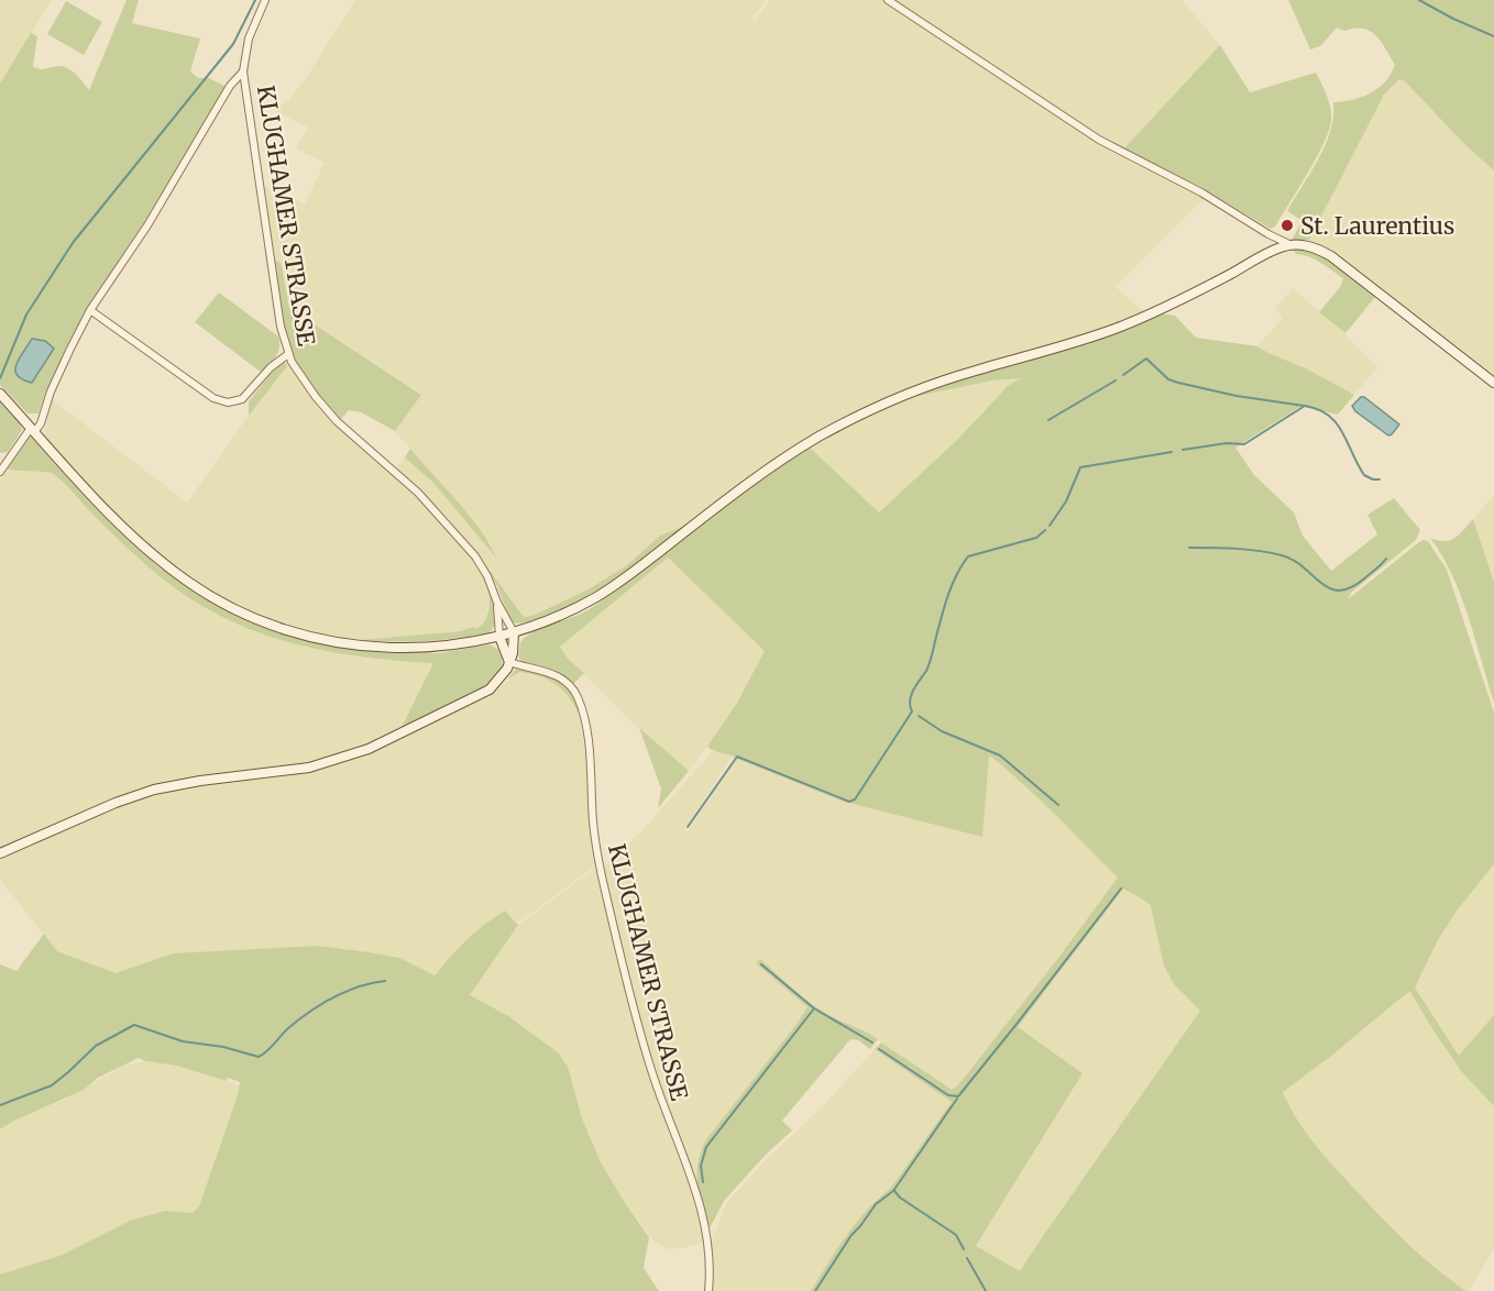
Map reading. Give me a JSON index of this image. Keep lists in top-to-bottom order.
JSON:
{
  "streets": {
    "street": ["KLUGHAMER STRASSE"]
  },
  "places": ["St. Laurentius"]
}
